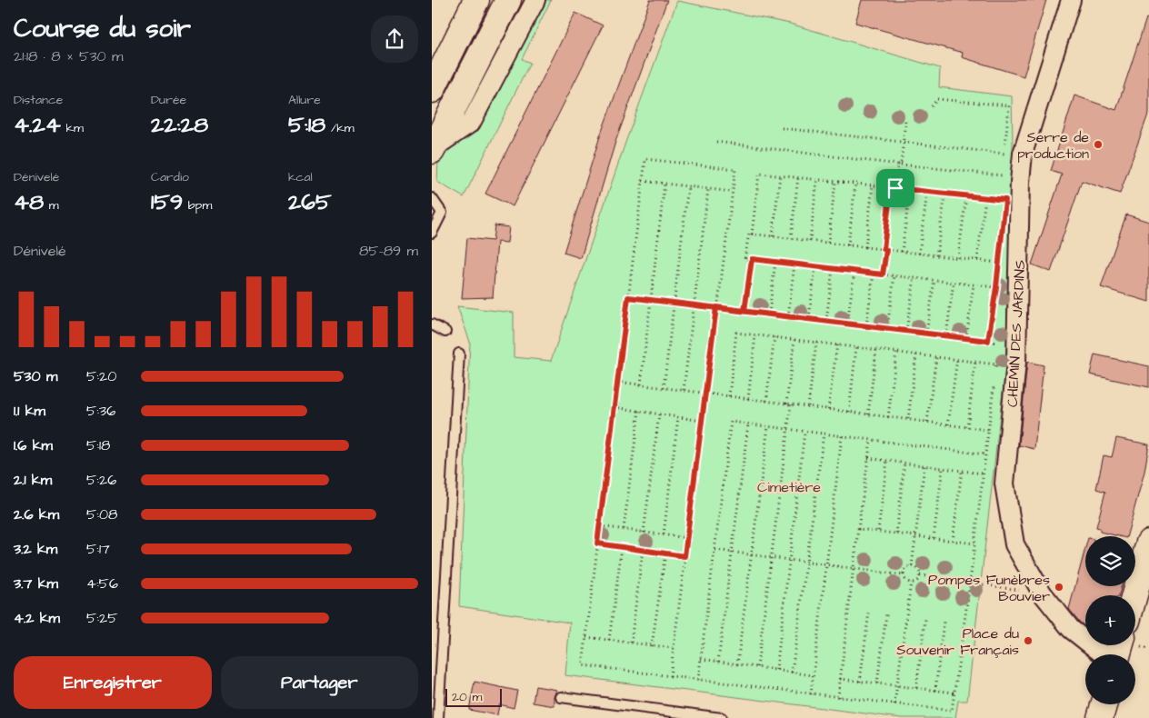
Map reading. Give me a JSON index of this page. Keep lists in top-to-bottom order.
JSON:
{
  "streets": {
    "street": ["CHEMIN DES JARDINS"]
  },
  "parks": ["Cimetière"],
  "places": ["Serre de production", "Pompes Funèbres Bouvier", "Place du Souvenir Français"],
  "scale_bar": "20 m",
  "page": {
    "heading": ["Course du soir", "21:18 · 8 × 530 m"],
    "stats": [
      ["Distance", "4.24 km"],
      ["Durée", "22:28"],
      ["Allure", "5:18 /km"],
      ["Dénivelé", "48 m"],
      ["Cardio", "159 bpm"],
      ["kcal", "265"]
    ],
    "chart": ["Dénivelé", "85–89 m"],
    "list": [
      {
        "name": "530 m",
        "note": "5:20"
      },
      {
        "name": "1.1 km",
        "note": "5:36"
      },
      {
        "name": "1.6 km",
        "note": "5:18"
      },
      {
        "name": "2.1 km",
        "note": "5:26"
      },
      {
        "name": "2.6 km",
        "note": "5:08"
      },
      {
        "name": "3.2 km",
        "note": "5:17"
      },
      {
        "name": "3.7 km",
        "note": "4:56"
      },
      {
        "name": "4.2 km",
        "note": "5:25"
      }
    ],
    "map_buttons": ["+", "−"],
    "buttons": ["Enregistrer", "Partager"],
    "scale": "20 m"
  }
}
